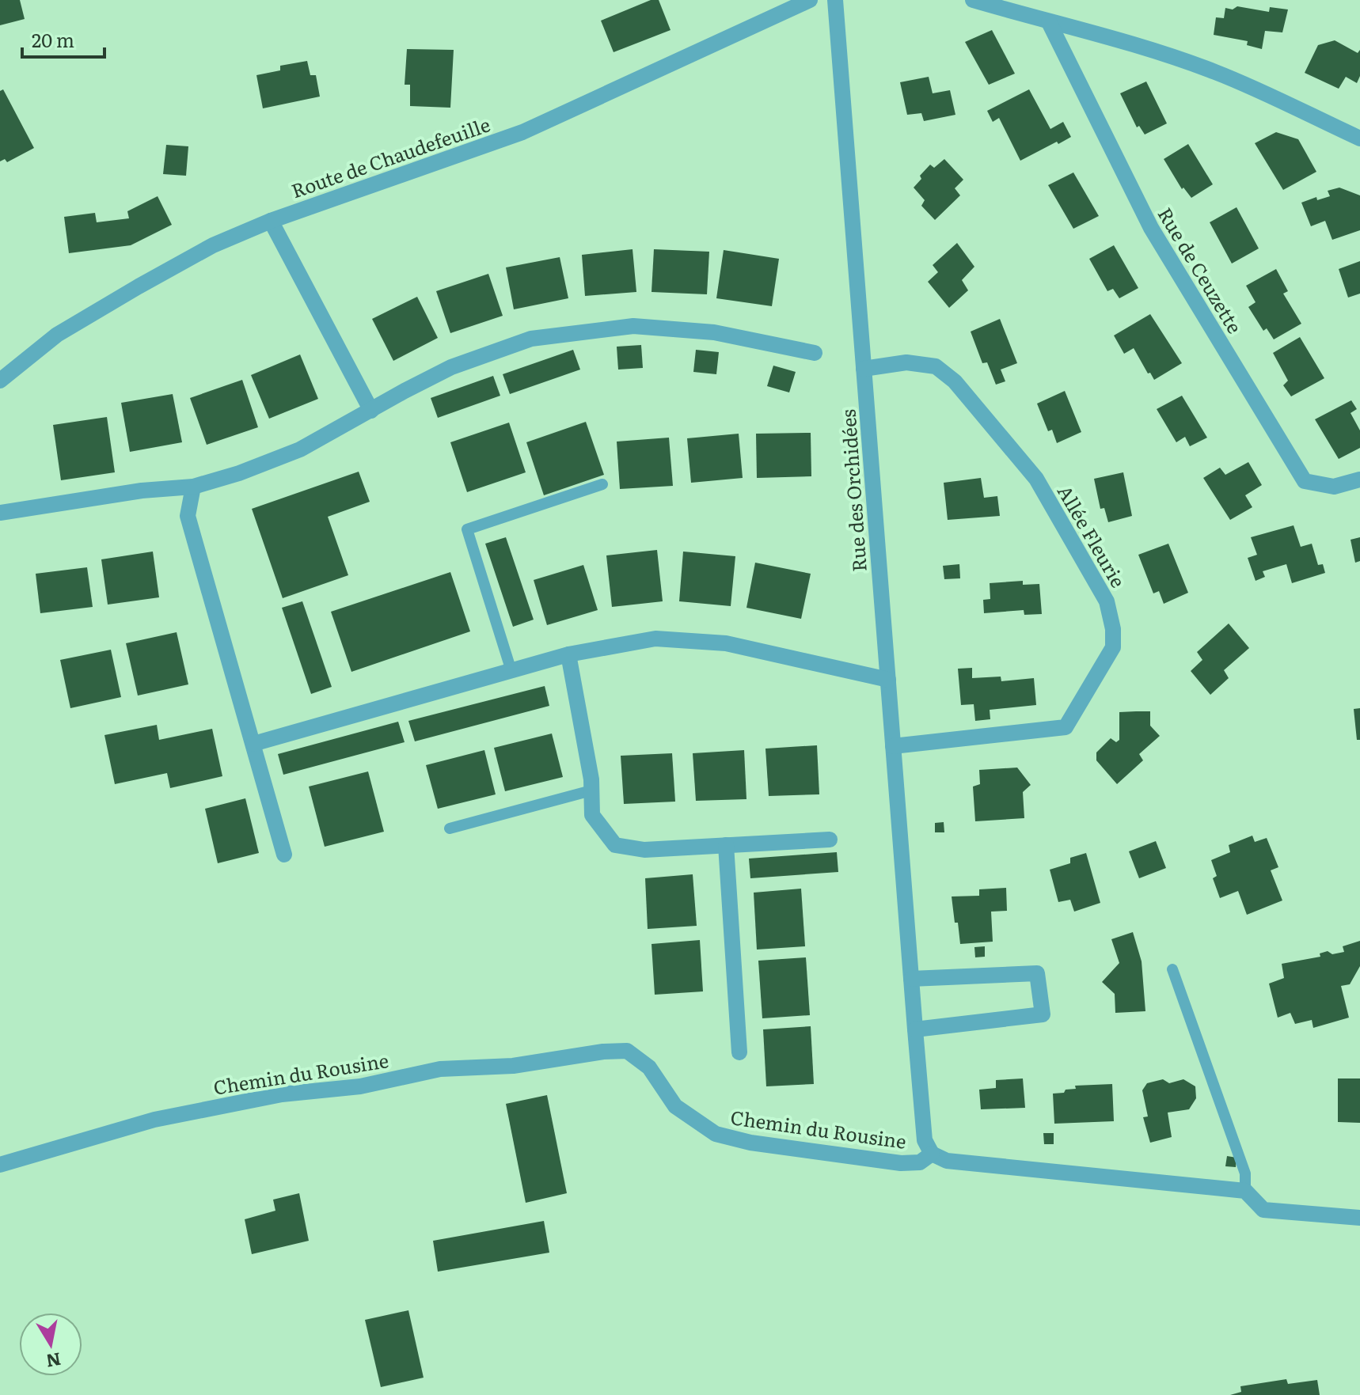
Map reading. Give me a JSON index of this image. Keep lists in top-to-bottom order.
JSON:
{
  "streets": {
    "street": [
      "Route de Chaudefeuille",
      "Rue de Ceuzette",
      "Rue des Orchidées",
      "Allée Fleurie",
      "Chemin du Rousine"
    ]
  },
  "crossings": [
    ["Rue des Orchidées", "Allée Fleurie"],
    ["Rue des Orchidées", "Chemin du Rousine"]
  ],
  "scale_bar": "20 m",
  "north": "bottom"
}
